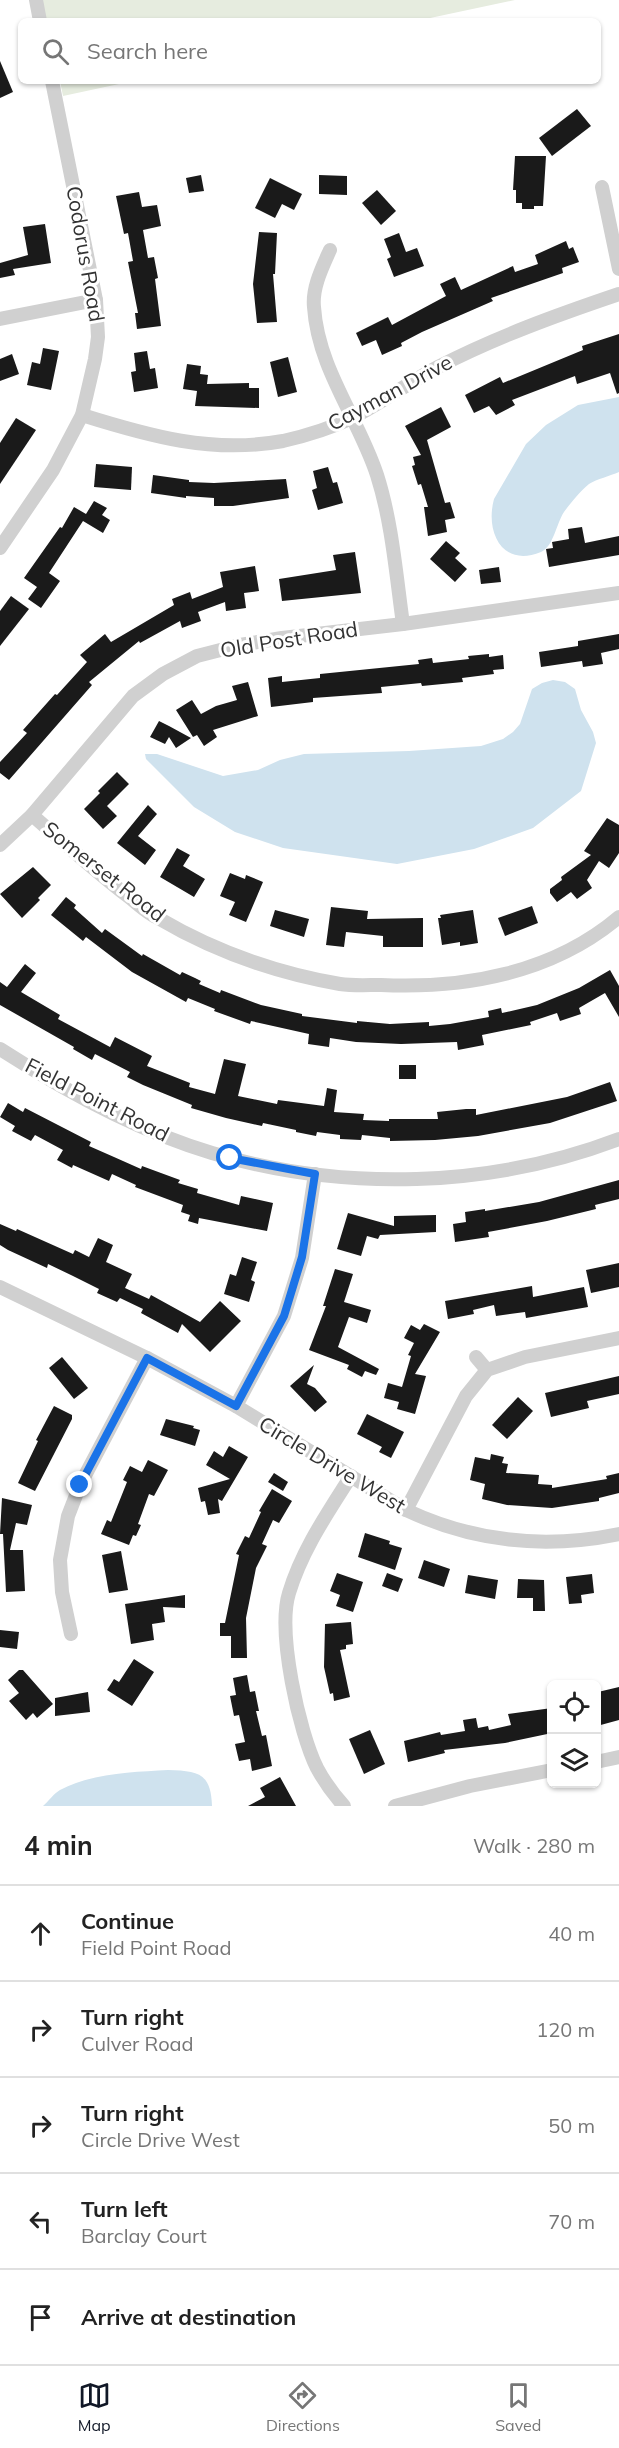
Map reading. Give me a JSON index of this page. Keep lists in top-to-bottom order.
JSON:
{
  "streets": {
    "street": [
      "Codorus Road",
      "Cayman Drive",
      "Old Post Road",
      "Somerset Road",
      "Field Point Road",
      "Circle Drive West"
    ]
  },
  "crossings": [
    ["Codorus Road", "Cayman Drive"],
    ["Old Post Road", "Somerset Road"]
  ],
  "page": {
    "search": "Search here",
    "heading": ["4 min", "Walk · 280 m"],
    "list": [
      ["Continue", "Field Point Road", "40 m"],
      ["Turn right", "Culver Road", "120 m"],
      ["Turn right", "Circle Drive West", "50 m"],
      ["Turn left", "Barclay Court", "70 m"],
      "Arrive at destination"
    ],
    "nav": ["Map", "Directions", "Saved"]
  }
}
